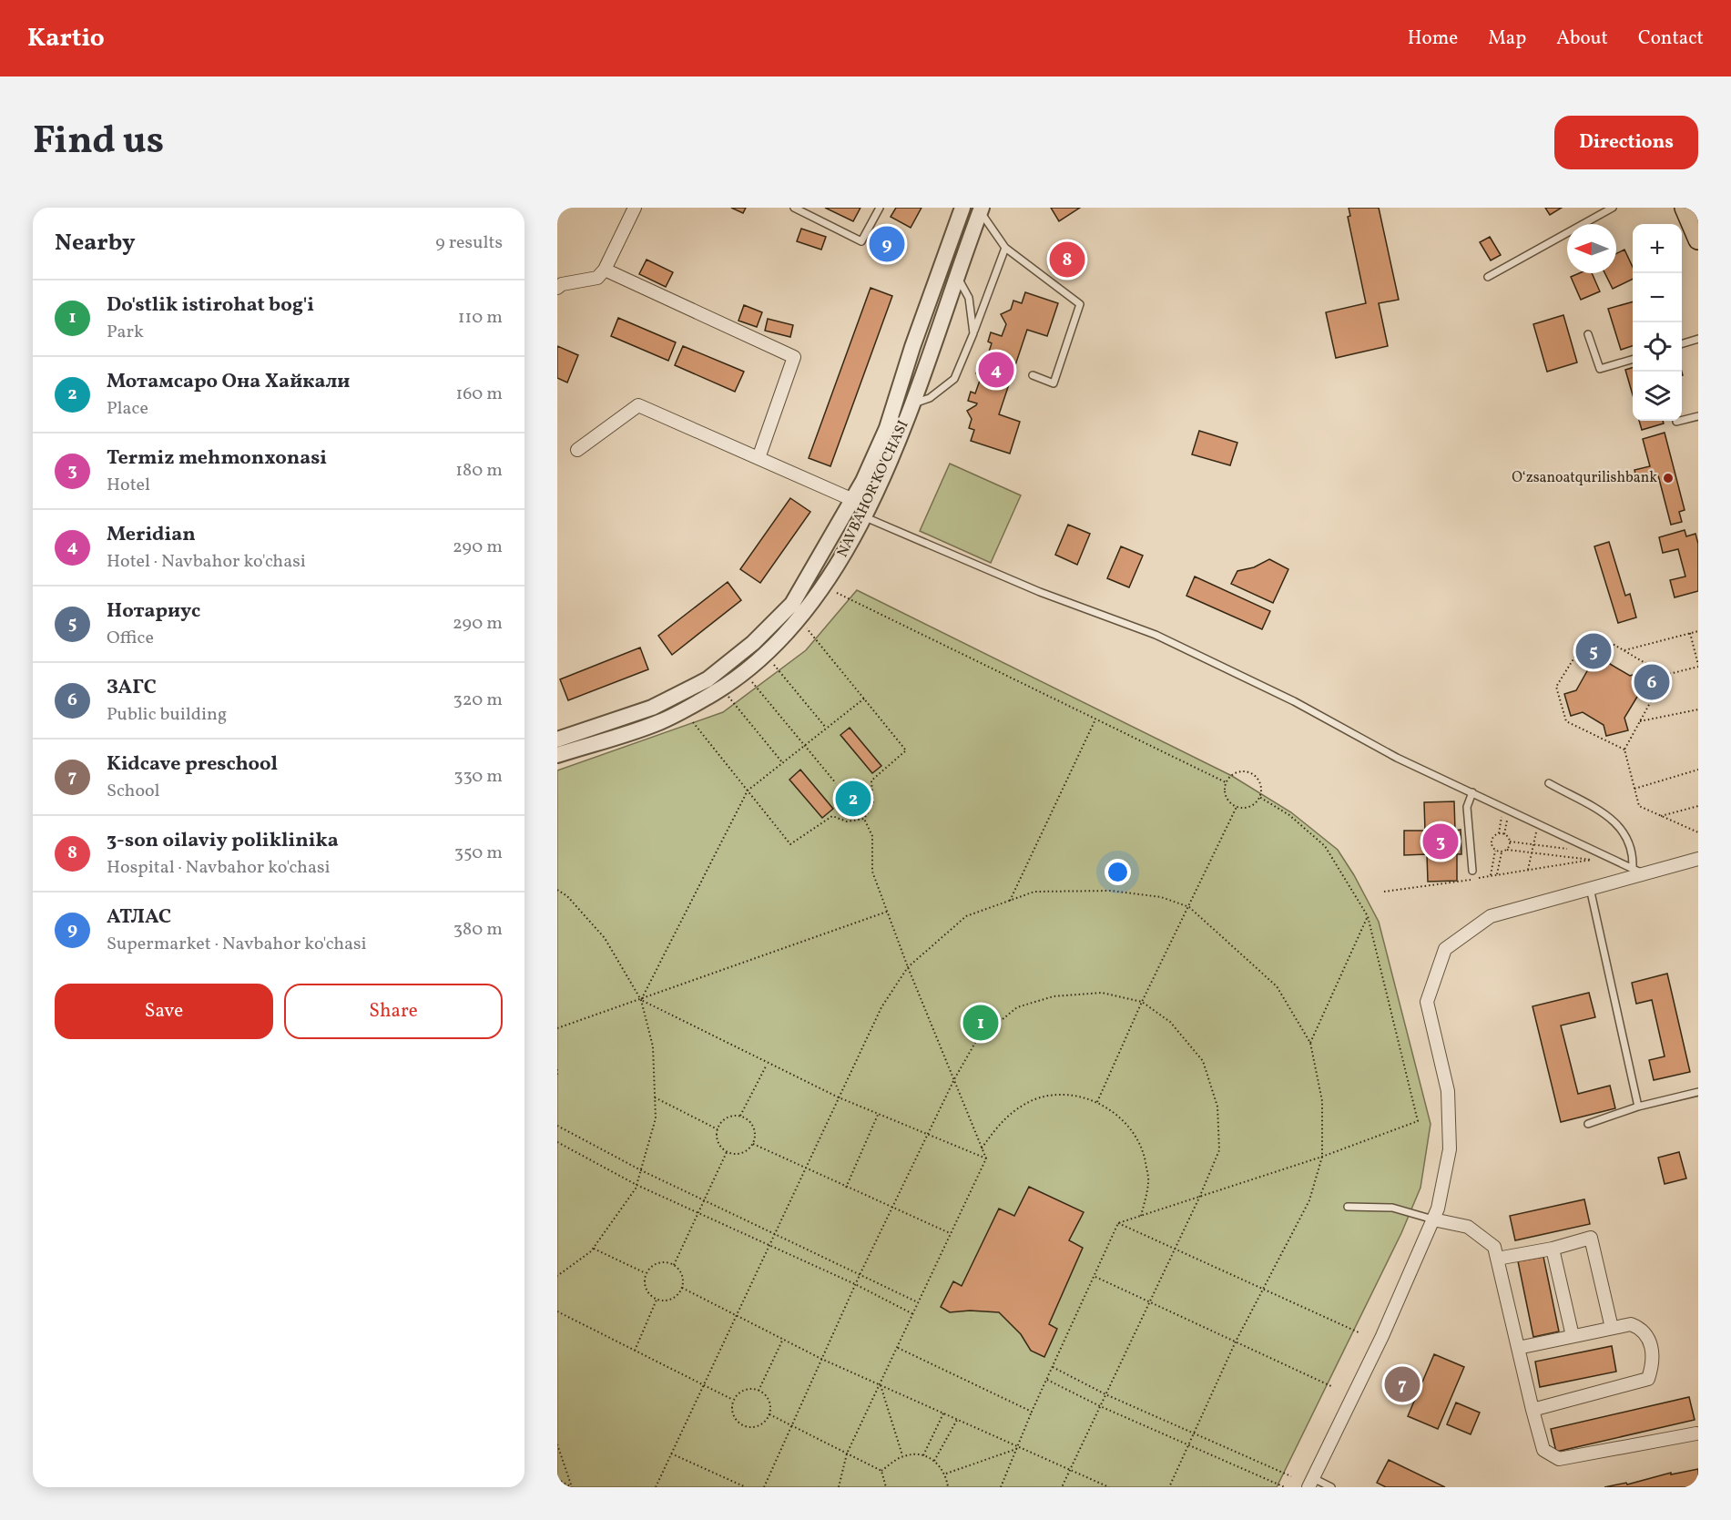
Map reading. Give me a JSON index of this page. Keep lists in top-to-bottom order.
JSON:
{
  "streets": {
    "street": ["NAVBAHOR KO'CHASI"]
  },
  "places": ["Oʻzsanoatqurilishbank"],
  "north": "left",
  "page": {
    "header": "Kartio",
    "nav": [
      "Home",
      "Map",
      "About",
      "Contact"
    ],
    "title": "Find us",
    "buttons": [
      "Directions",
      ["Save", "Share"]
    ],
    "heading": ["Nearby", "9 results"],
    "map_buttons": ["+", "−"],
    "pins": [
      "9",
      "8",
      "4",
      "5",
      "6",
      "2",
      "3",
      "1",
      "7"
    ],
    "list": [
      {
        "mark": "1",
        "name": "Do'stlik istirohat bog'i",
        "note": "Park",
        "value": "110 m"
      },
      {
        "mark": "2",
        "name": "Мотамсаро Она Хайкали",
        "note": "Place",
        "value": "160 m"
      },
      {
        "mark": "3",
        "name": "Termiz mehmonxonasi",
        "note": "Hotel",
        "value": "180 m"
      },
      {
        "mark": "4",
        "name": "Meridian",
        "note": "Hotel · Navbahor ko'chasi",
        "value": "290 m"
      },
      {
        "mark": "5",
        "name": "Нотариус",
        "note": "Office",
        "value": "290 m"
      },
      {
        "mark": "6",
        "name": "ЗАГС",
        "note": "Public building",
        "value": "320 m"
      },
      {
        "mark": "7",
        "name": "Kidcave preschool",
        "note": "School",
        "value": "330 m"
      },
      {
        "mark": "8",
        "name": "3-son oilaviy poliklinika",
        "note": "Hospital · Navbahor ko'chasi",
        "value": "350 m"
      },
      {
        "mark": "9",
        "name": "АТЛАС",
        "note": "Supermarket · Navbahor ko'chasi",
        "value": "380 m"
      }
    ]
  }
}
